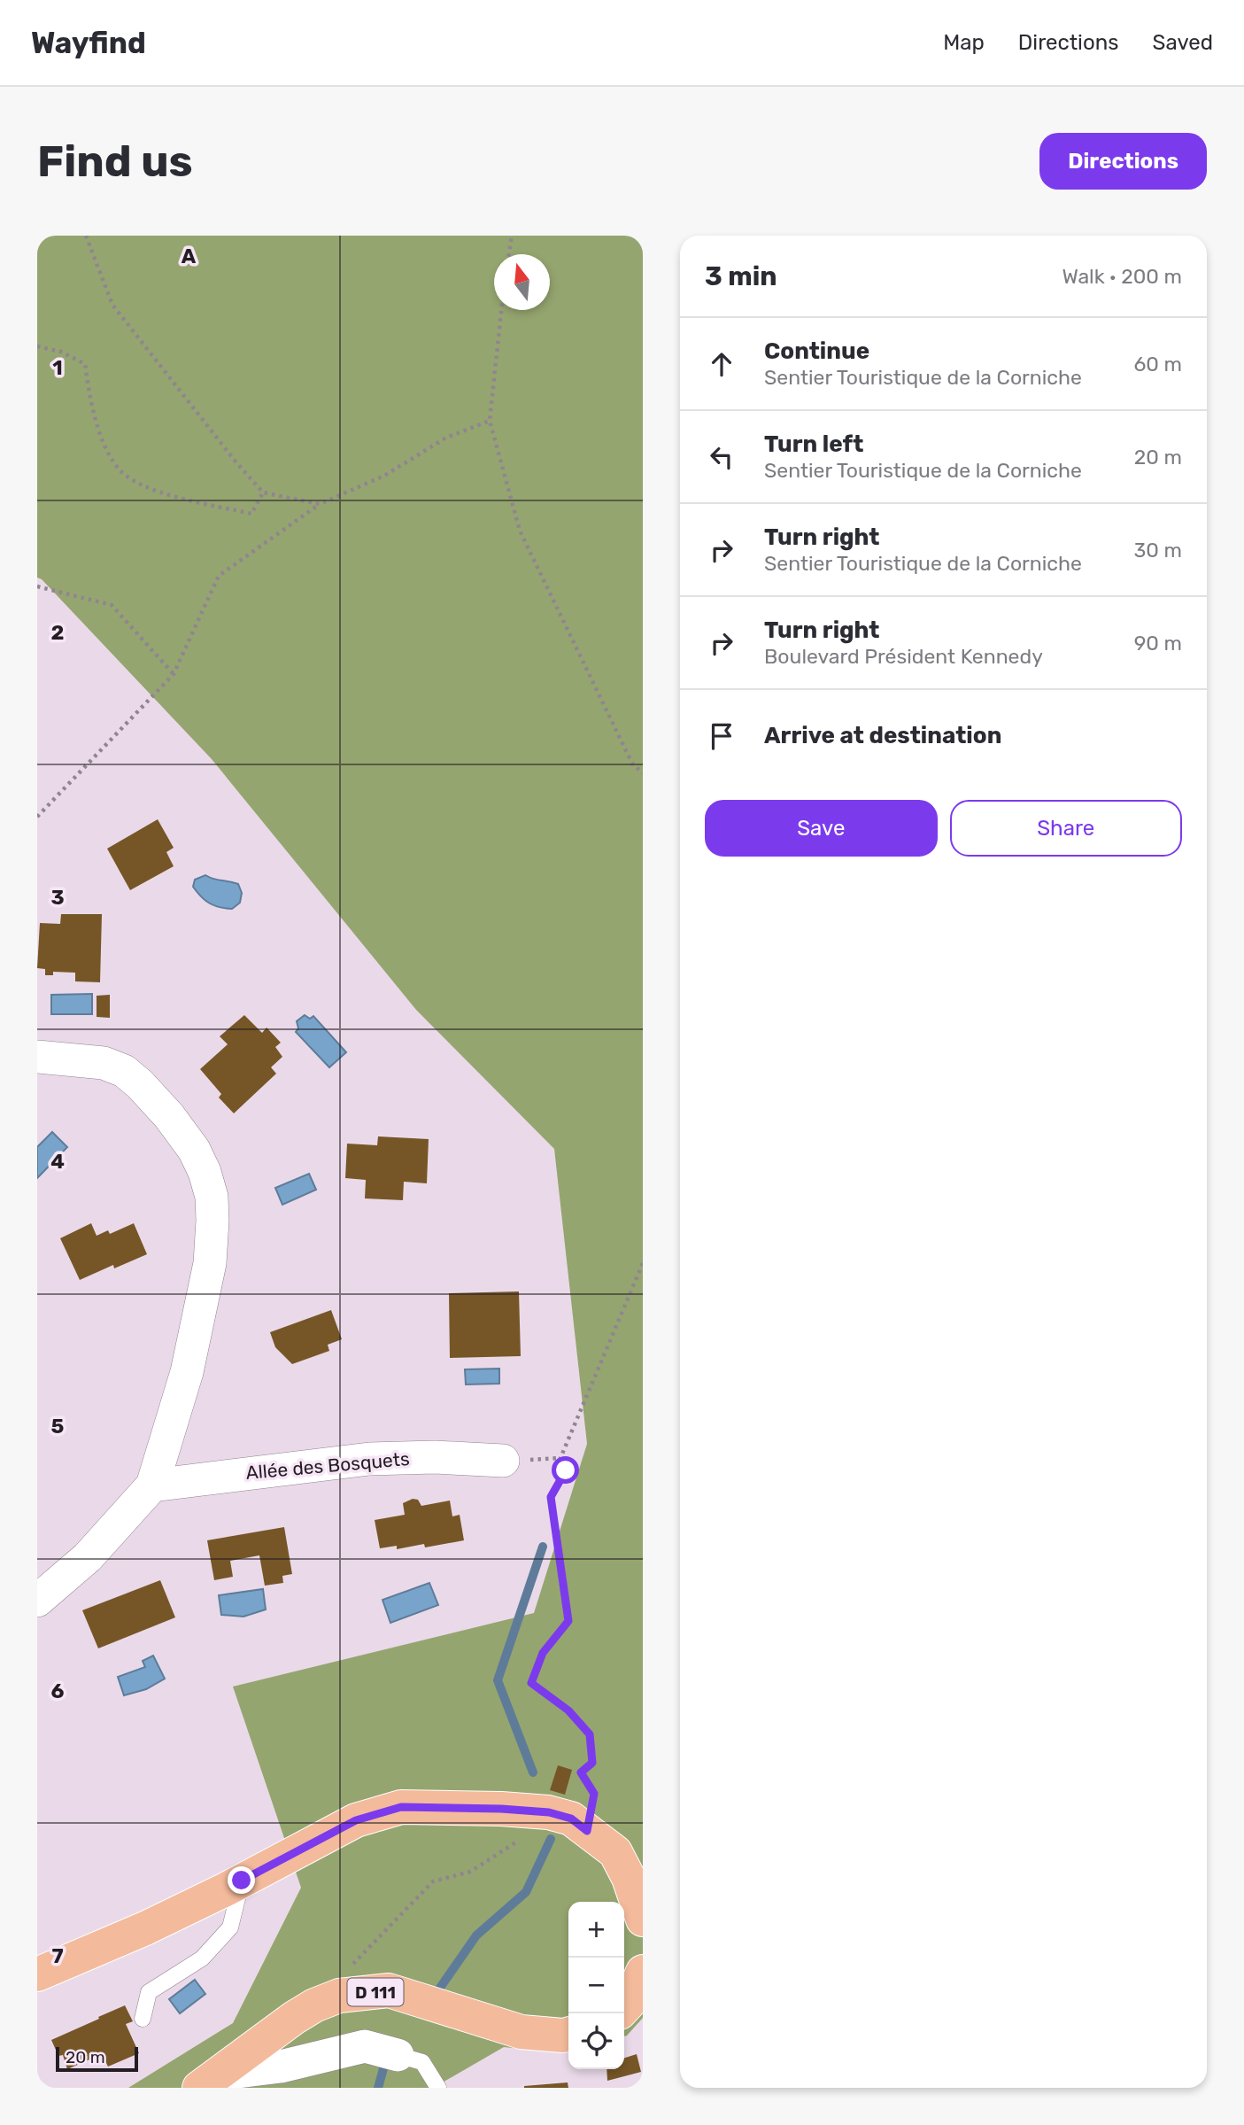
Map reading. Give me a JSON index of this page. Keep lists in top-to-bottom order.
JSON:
{
  "streets": {
    "main road": ["D 111"],
    "street": ["Allée des Bosquets"]
  },
  "scale_bar": "20 m",
  "north": "top",
  "page": {
    "header": "Wayfind",
    "nav": ["Map", "Directions", "Saved"],
    "buttons": [
      "Directions",
      ["Save", "Share"]
    ],
    "title": "Find us",
    "heading": ["3 min", "Walk · 200 m"],
    "list": [
      ["Continue", "Sentier Touristique de la Corniche", "60 m"],
      ["Turn left", "Sentier Touristique de la Corniche", "20 m"],
      ["Turn right", "Sentier Touristique de la Corniche", "30 m"],
      ["Turn right", "Boulevard Président Kennedy", "90 m"],
      "Arrive at destination"
    ],
    "map_buttons": ["+", "−"],
    "scale": "20 m"
  },
  "grid": {
    "columns": ["A"],
    "rows": [
      "1",
      "2",
      "3",
      "4",
      "5",
      "6",
      "7"
    ]
  }
}
